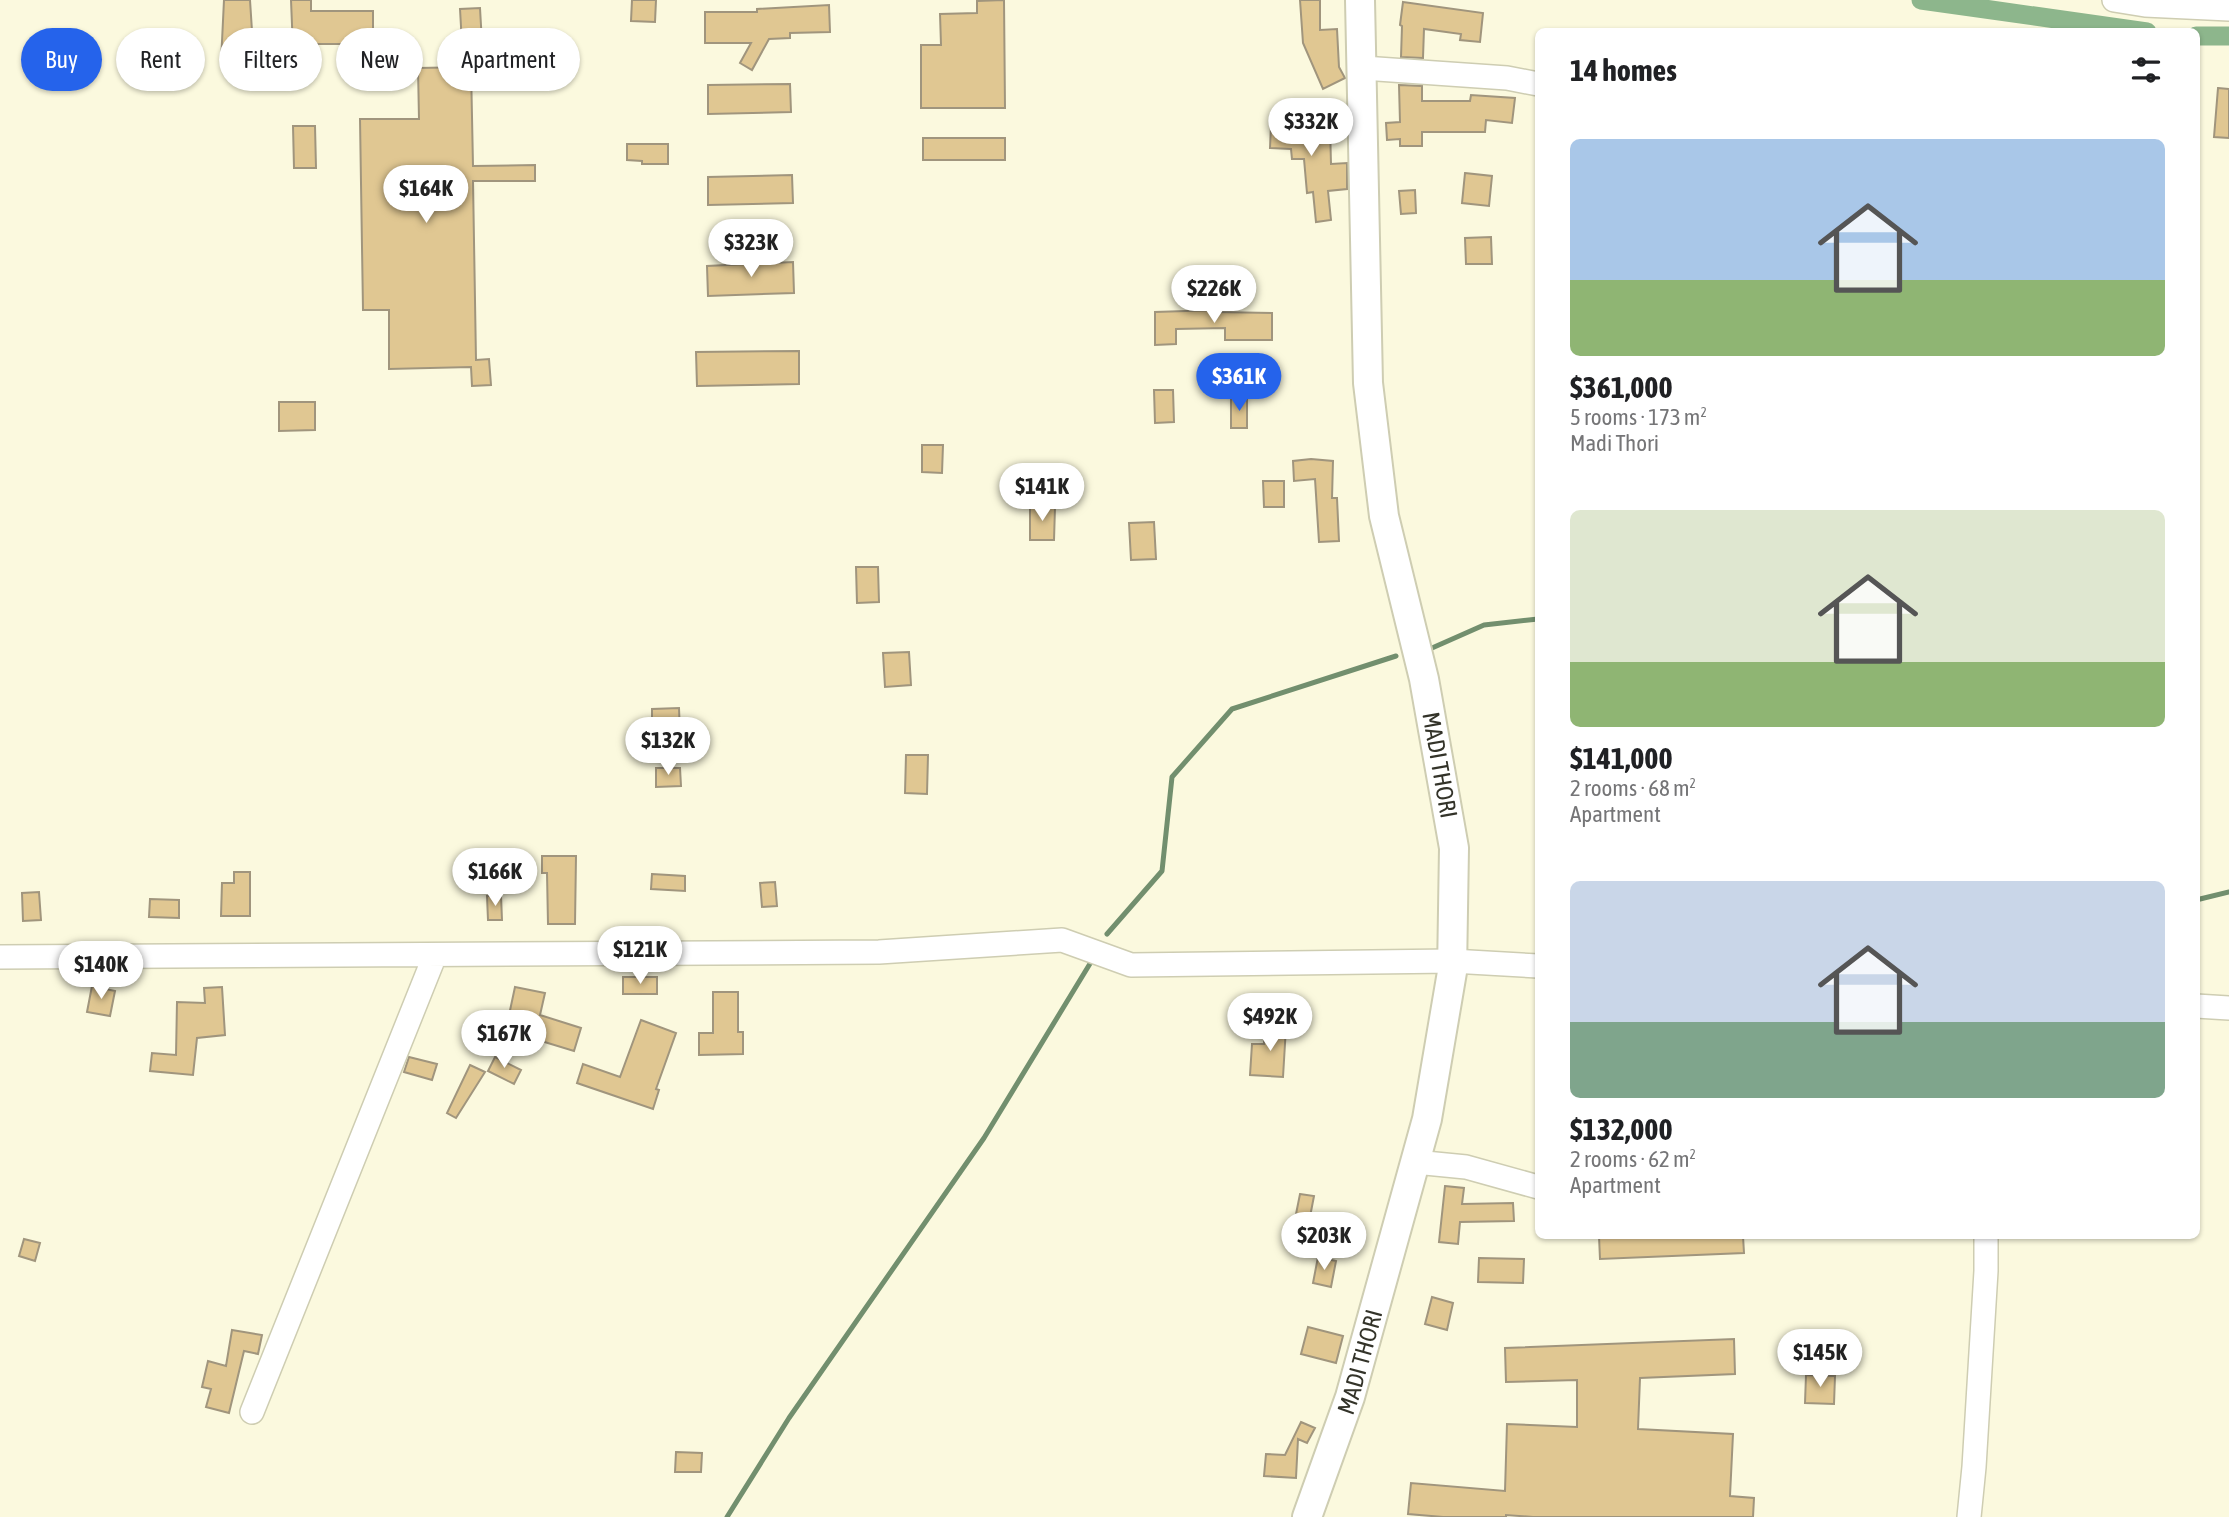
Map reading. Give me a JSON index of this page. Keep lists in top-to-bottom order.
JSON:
{
  "streets": {
    "main road": ["MADI THORI"]
  },
  "page": {
    "chip": [
      "Buy",
      "Rent",
      "Filters",
      "New",
      "Apartment"
    ],
    "heading": "14 homes",
    "price": [
      "$332K",
      "$164K",
      "$323K",
      "$226K",
      "$361K",
      "$141K",
      "$132K",
      "$166K",
      "$121K",
      "$140K",
      "$492K",
      "$167K",
      "$203K",
      "$145K"
    ],
    "list": [
      {
        "name": "$361,000",
        "note": "5 rooms · 173 m² · Madi Thori"
      },
      {
        "name": "$141,000",
        "note": "2 rooms · 68 m² · Apartment"
      },
      {
        "name": "$132,000",
        "note": "2 rooms · 62 m² · Apartment"
      }
    ]
  }
}
